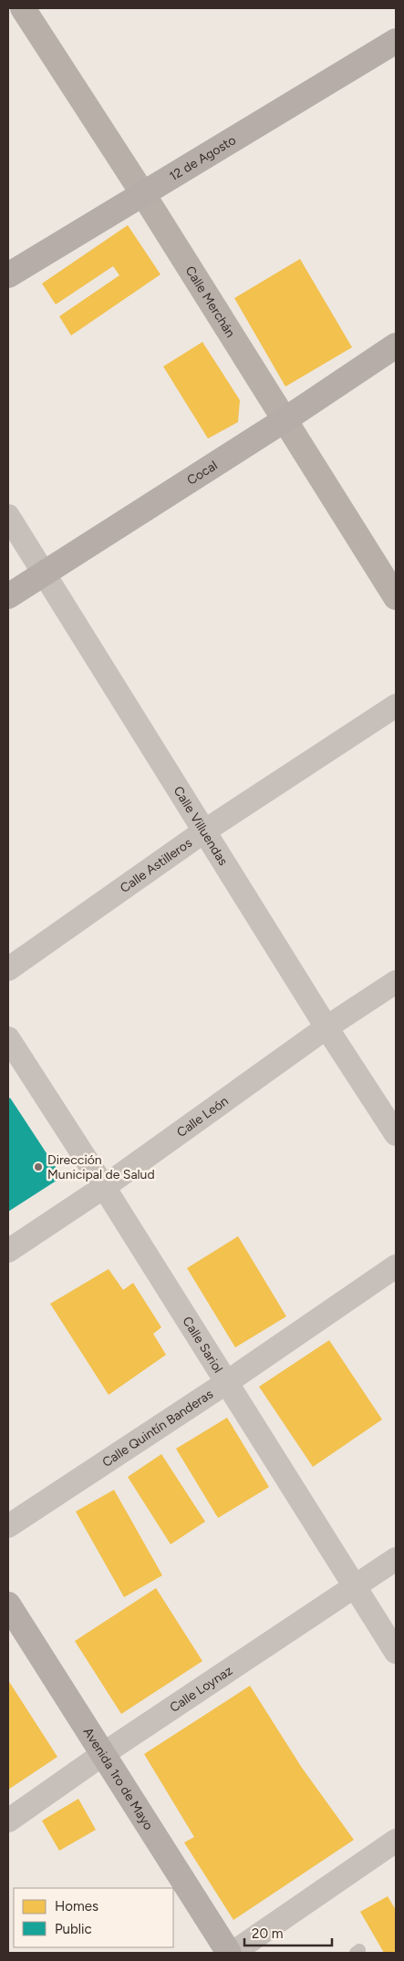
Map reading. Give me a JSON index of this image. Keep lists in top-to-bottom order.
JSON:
{
  "streets": {
    "main road": ["12 de Agosto", "Cocal", "Avenida 1ro de Mayo"],
    "street": [
      "Calle Merchán",
      "Calle Villuendas",
      "Calle Astilleros",
      "Calle León",
      "Calle Sariol",
      "Calle Quintín Banderas",
      "Calle Loynaz"
    ]
  },
  "crossings": [
    ["12 de Agosto", "Calle Merchán"],
    ["Calle Merchán", "Cocal"],
    ["Cocal", "Calle Villuendas"],
    ["Calle Villuendas", "Calle Astilleros"],
    ["Calle Villuendas", "Calle León"],
    ["Calle León", "Calle Sariol"],
    ["Calle Sariol", "Calle Quintín Banderas"],
    ["Calle Sariol", "Calle Loynaz"],
    ["Calle Loynaz", "Avenida 1ro de Mayo"]
  ],
  "places": ["Dirección Municipal de Salud"],
  "legend": ["Homes", "Public"],
  "scale_bar": "20 m"
}
